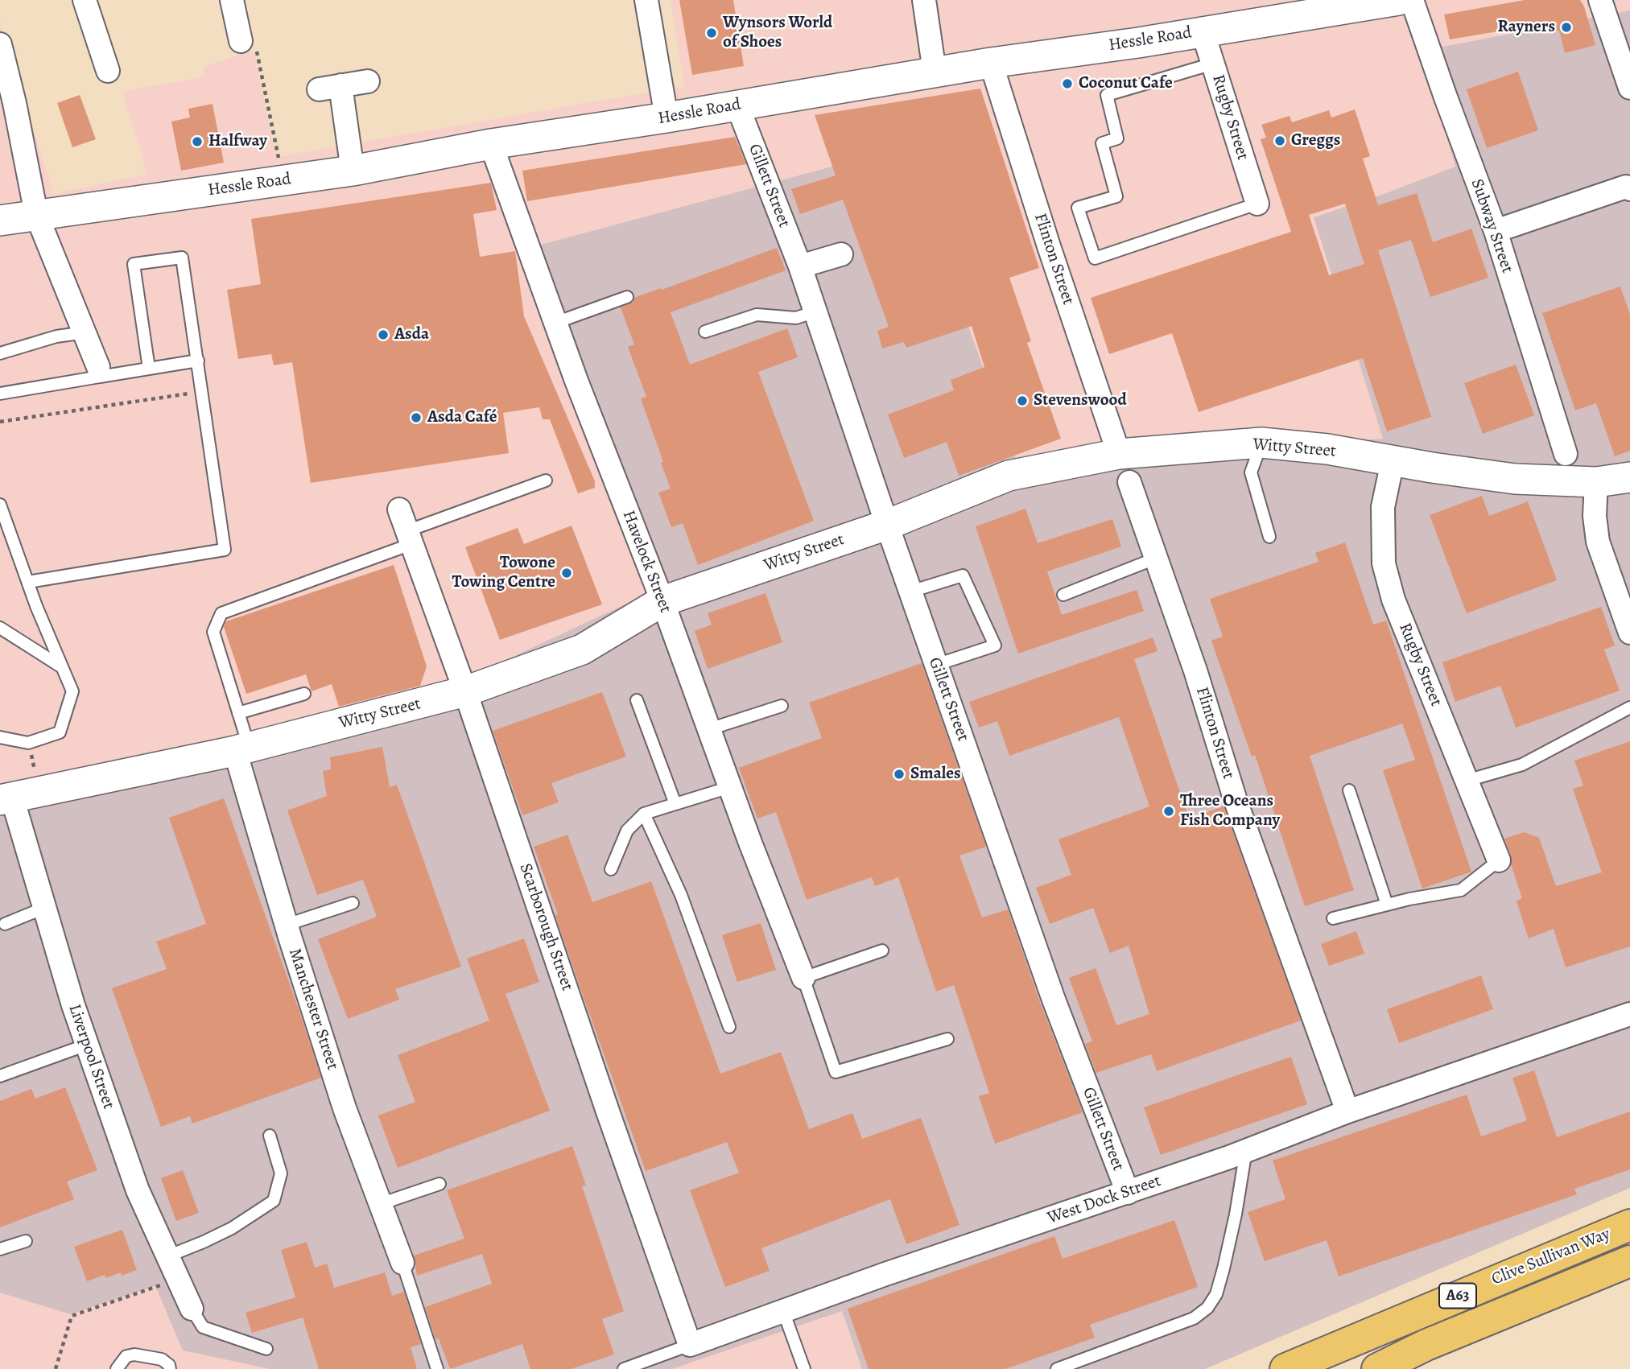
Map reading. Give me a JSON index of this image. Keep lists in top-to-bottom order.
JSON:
{
  "streets": {
    "highway": ["Clive Sullivan Way", "A63"],
    "street": [
      "Hessle Road",
      "Rugby Street",
      "Gillett Street",
      "Subway Street",
      "Flinton Street",
      "Witty Street",
      "Havelock Street",
      "Scarborough Street",
      "Manchester Street",
      "Liverpool Street",
      "West Dock Street"
    ]
  },
  "crossings": [
    ["Hessle Road", "Rugby Street"],
    ["Hessle Road", "Gillett Street"],
    ["Hessle Road", "Flinton Street"],
    ["Hessle Road", "Havelock Street"],
    ["Rugby Street", "Witty Street"],
    ["Gillett Street", "Witty Street"],
    ["Gillett Street", "West Dock Street"],
    ["Flinton Street", "Witty Street"],
    ["Flinton Street", "West Dock Street"],
    ["Witty Street", "Havelock Street"],
    ["Witty Street", "Scarborough Street"],
    ["Witty Street", "Manchester Street"],
    ["Witty Street", "Liverpool Street"],
    ["Scarborough Street", "West Dock Street"]
  ],
  "places": [
    "Rayners",
    "Wynsors World of Shoes",
    "Coconut Cafe",
    "Greggs",
    "Halfway",
    "Asda",
    "Stevenswood",
    "Asda Café",
    "Towone Towing Centre",
    "Smales",
    "Three Oceans Fish Company"
  ]
}
